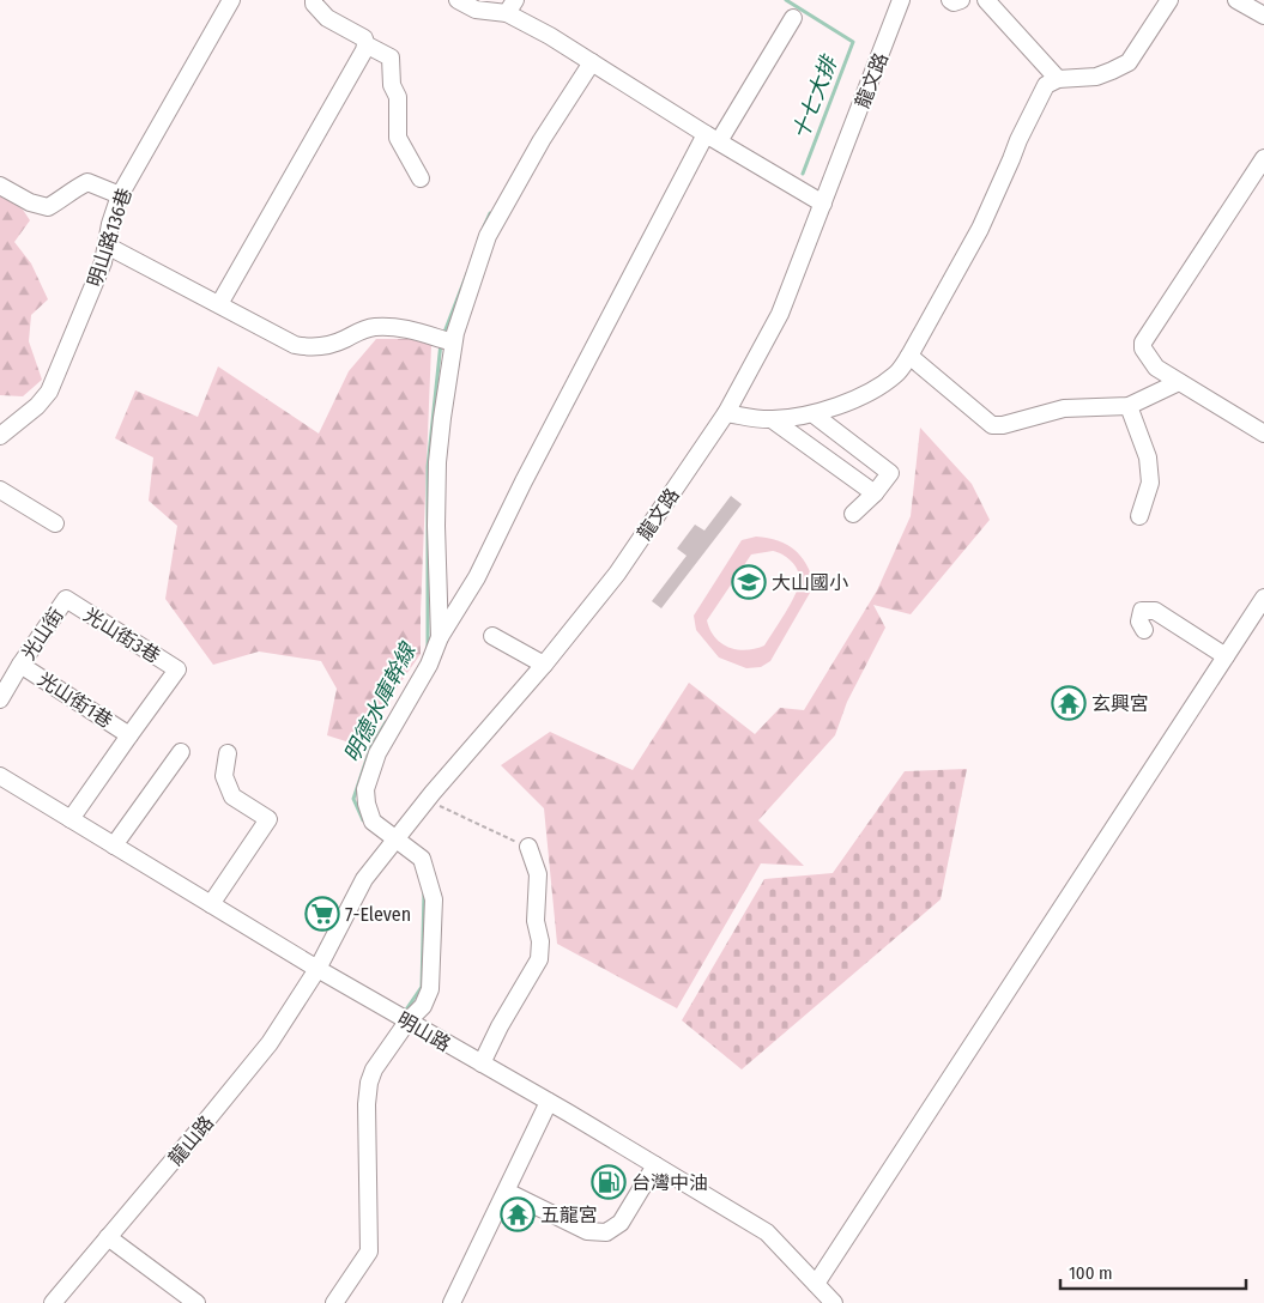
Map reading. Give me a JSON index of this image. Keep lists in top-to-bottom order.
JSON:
{
  "streets": {
    "street": [
      "龍文路",
      "明山路136巷",
      "光山街",
      "光山街3巷",
      "光山街1巷",
      "明山路",
      "龍山路"
    ]
  },
  "crossings": [
    ["龍文路", "明山路"],
    ["龍文路", "龍山路"],
    ["光山街", "光山街3巷"],
    ["光山街", "光山街1巷"],
    ["光山街3巷", "光山街1巷"],
    ["明山路", "龍山路"]
  ],
  "water": ["十七大排", "明德水庫幹線"],
  "places": {
    "school or university": ["大山國小"],
    "temple": ["玄興宮", "五龍宮"],
    "supermarket": ["7-Eleven"],
    "fuel station": ["台灣中油"]
  },
  "scale_bar": "100 m"
}
